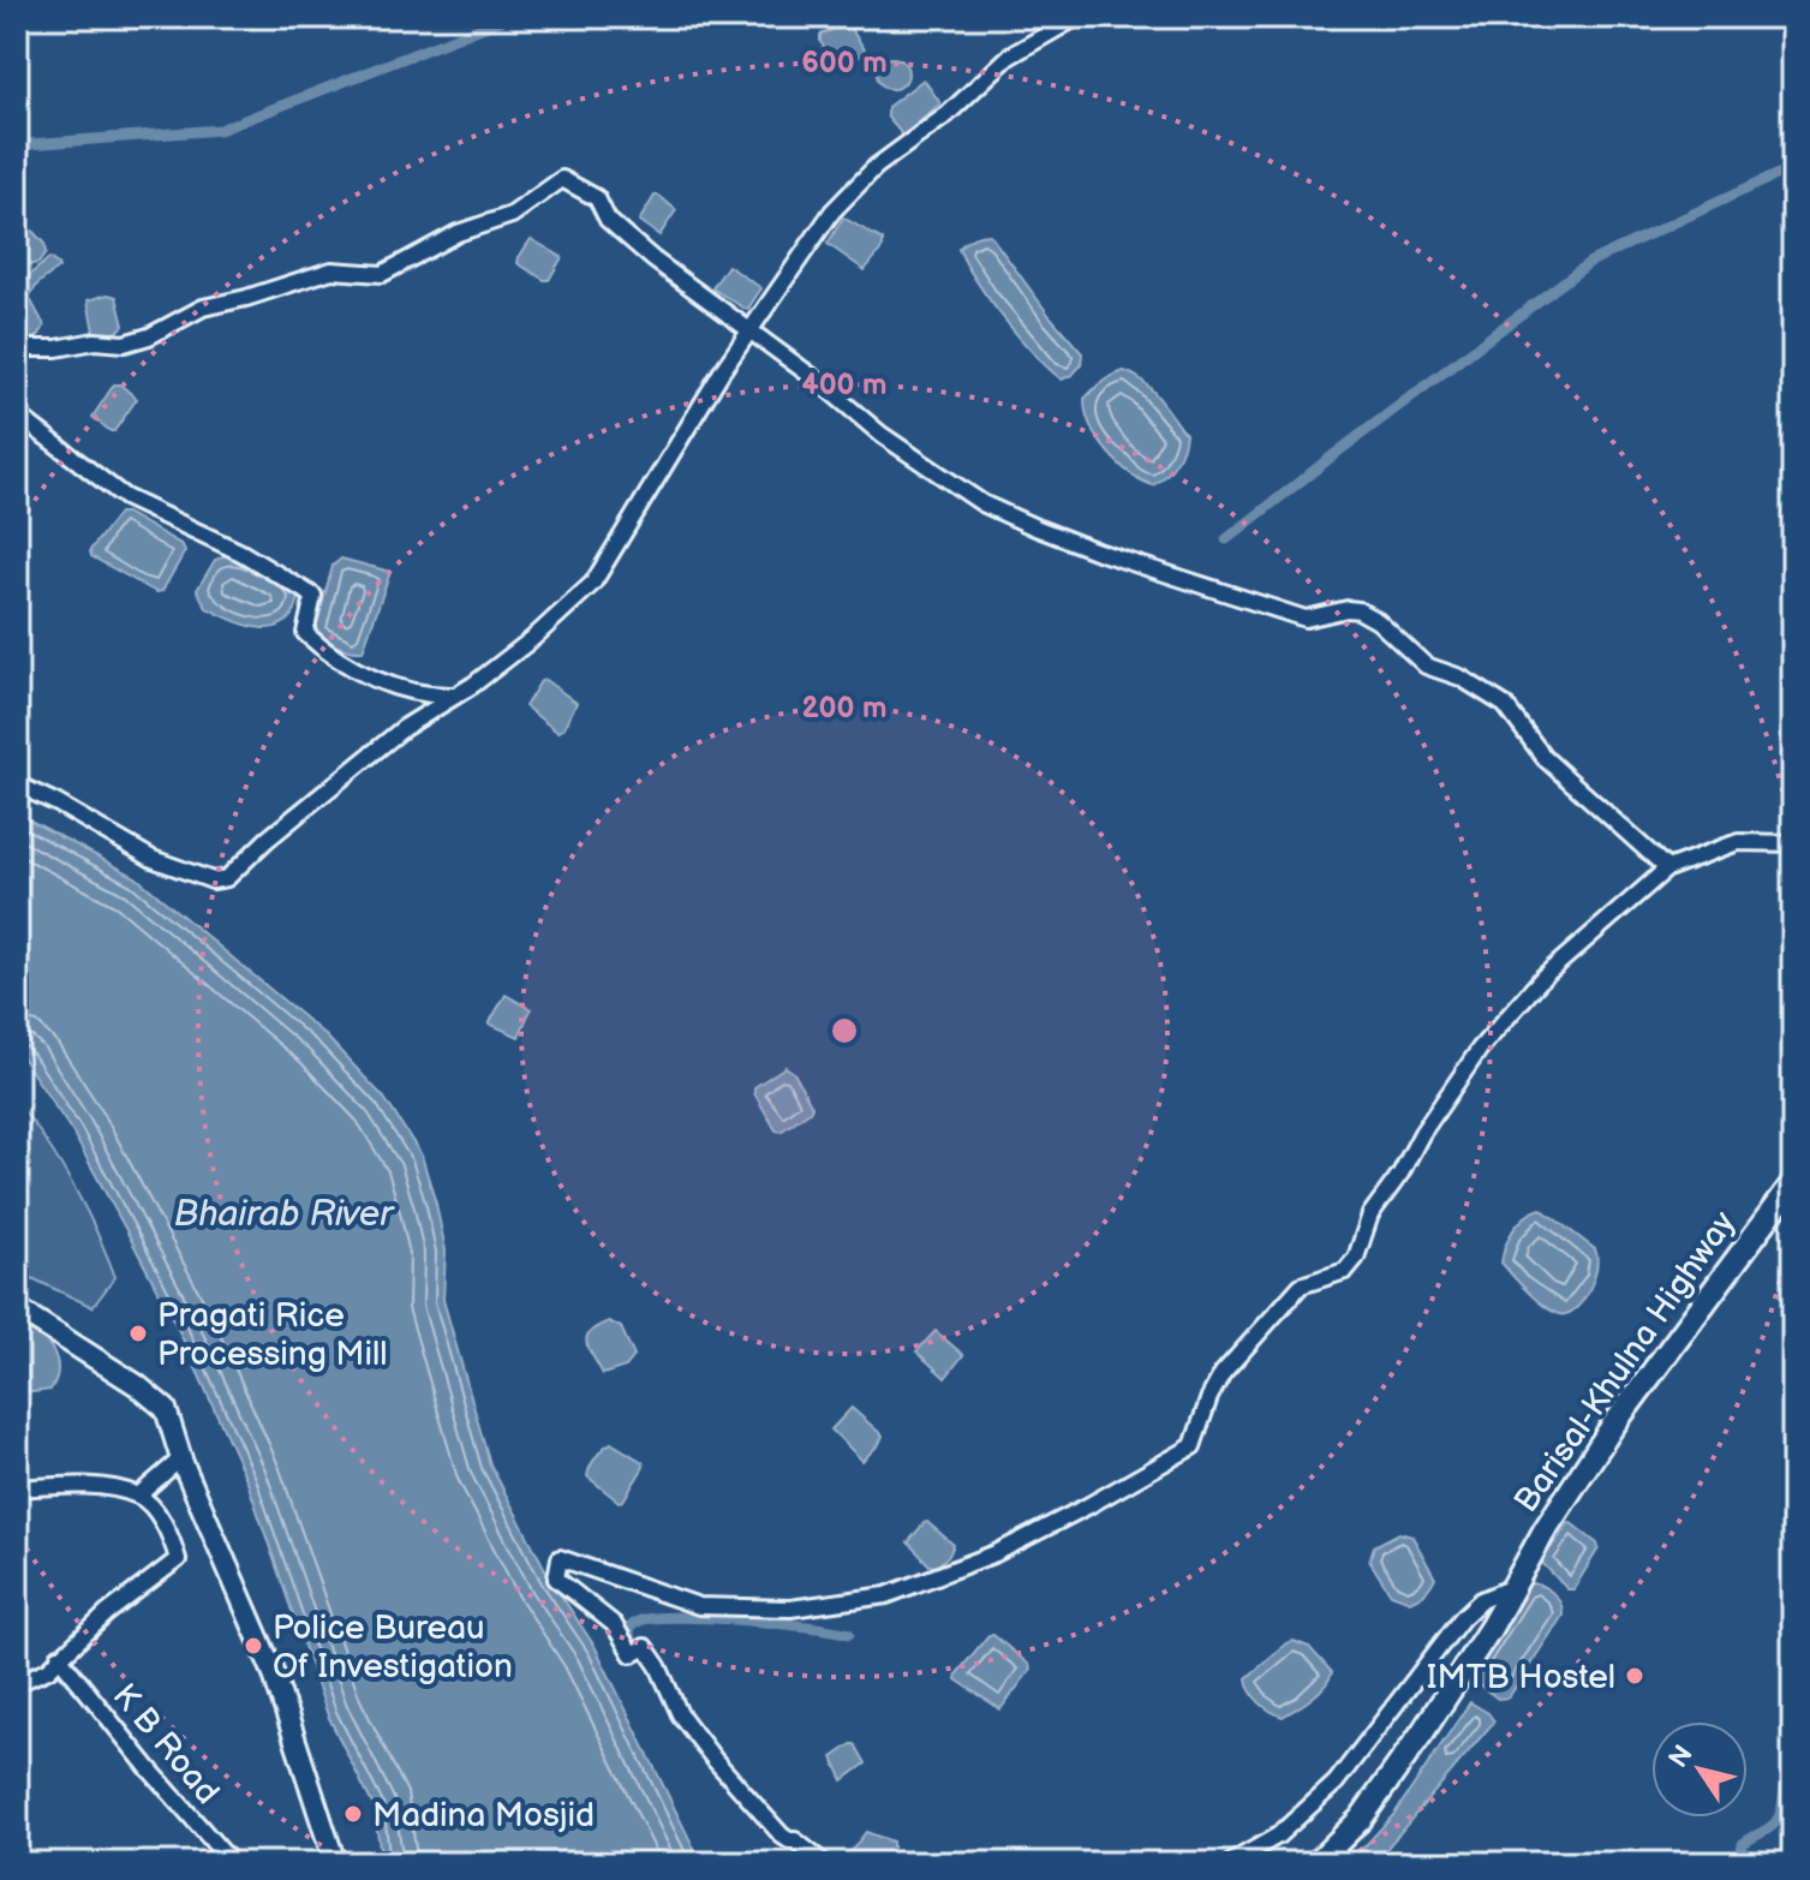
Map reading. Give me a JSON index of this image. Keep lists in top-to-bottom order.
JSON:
{
  "streets": {
    "highway": ["Barisal-Khulna Highway"],
    "street": ["K B Road"]
  },
  "water": ["Bhairab River"],
  "places": [
    "Pragati Rice Processing Mill",
    "Police Bureau Of Investigation",
    "IMTB Hostel",
    "Madina Mosjid"
  ],
  "north": "top left",
  "rings": ["600 m", "400 m", "200 m"]
}
